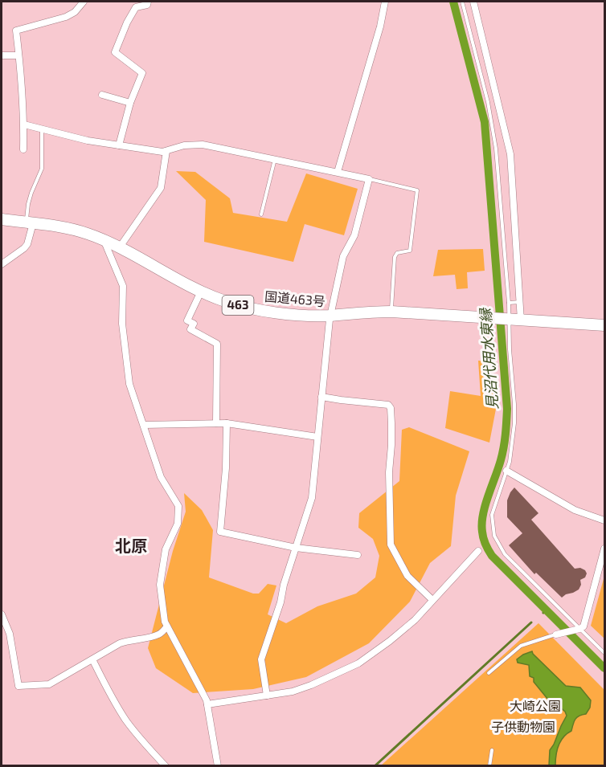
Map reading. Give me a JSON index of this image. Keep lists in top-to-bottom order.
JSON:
{
  "streets": {
    "highway": ["国道463号", "463"]
  },
  "districts": ["北原"],
  "water": ["見沼代用水東縁"],
  "parks": ["大崎公園", "子供動物園"]
}
